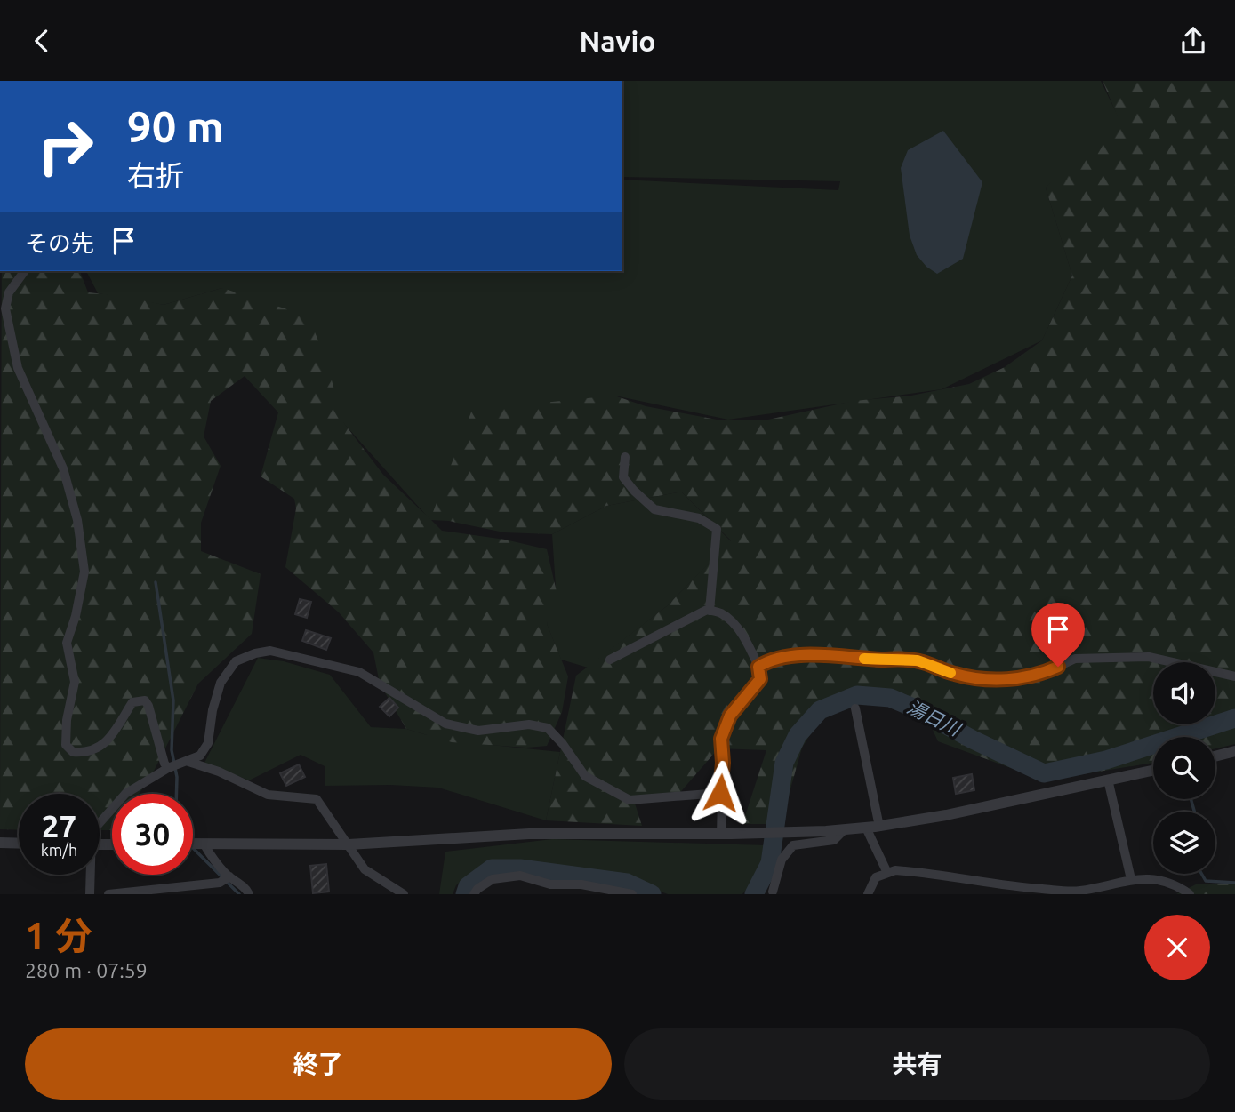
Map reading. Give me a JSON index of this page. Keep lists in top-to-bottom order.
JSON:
{
  "water": ["湯日川"],
  "page": {
    "header": "Navio",
    "turn": ["90 m", "右折"],
    "then": "その先",
    "speed": "27 km/h",
    "limit": "30",
    "heading": ["1 分", "280 m · 07:59"],
    "buttons": ["終了", "共有"]
  }
}
